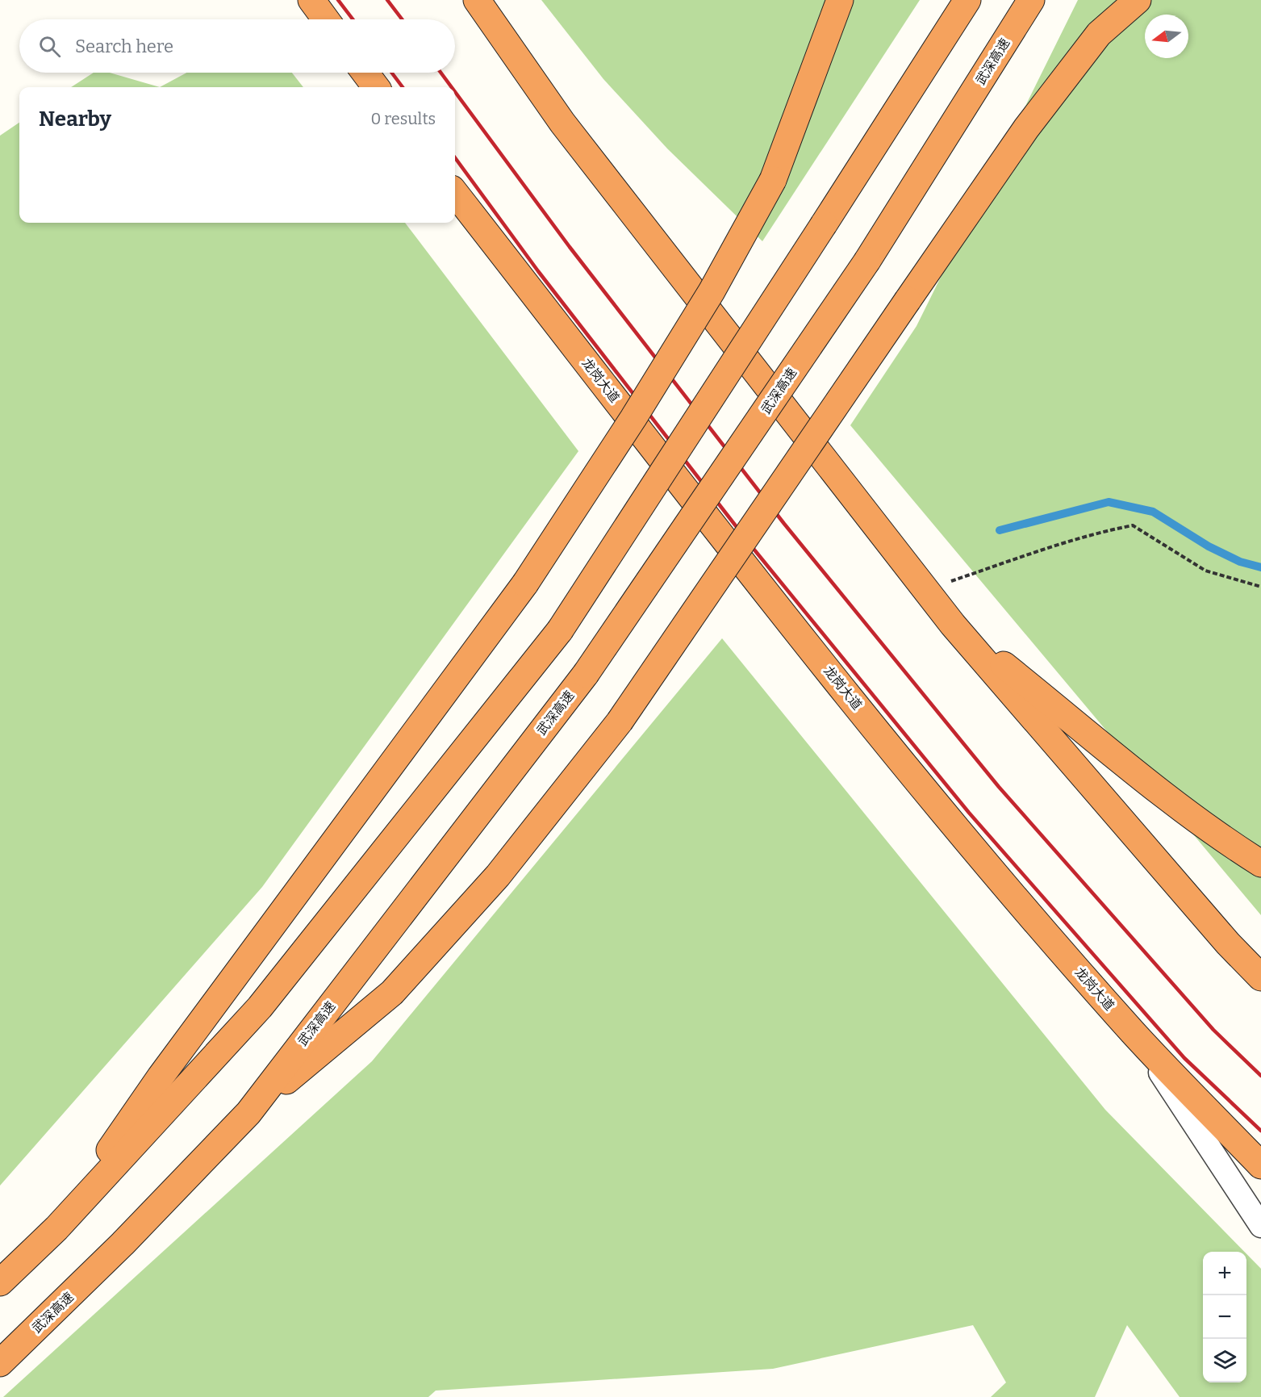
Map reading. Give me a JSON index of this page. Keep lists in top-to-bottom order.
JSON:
{
  "streets": {
    "highway": ["武深高速", "龙岗大道"]
  },
  "north": "left",
  "page": {
    "search": "Search here",
    "heading": ["Nearby", "0 results"],
    "map_buttons": ["+", "−"]
  }
}
